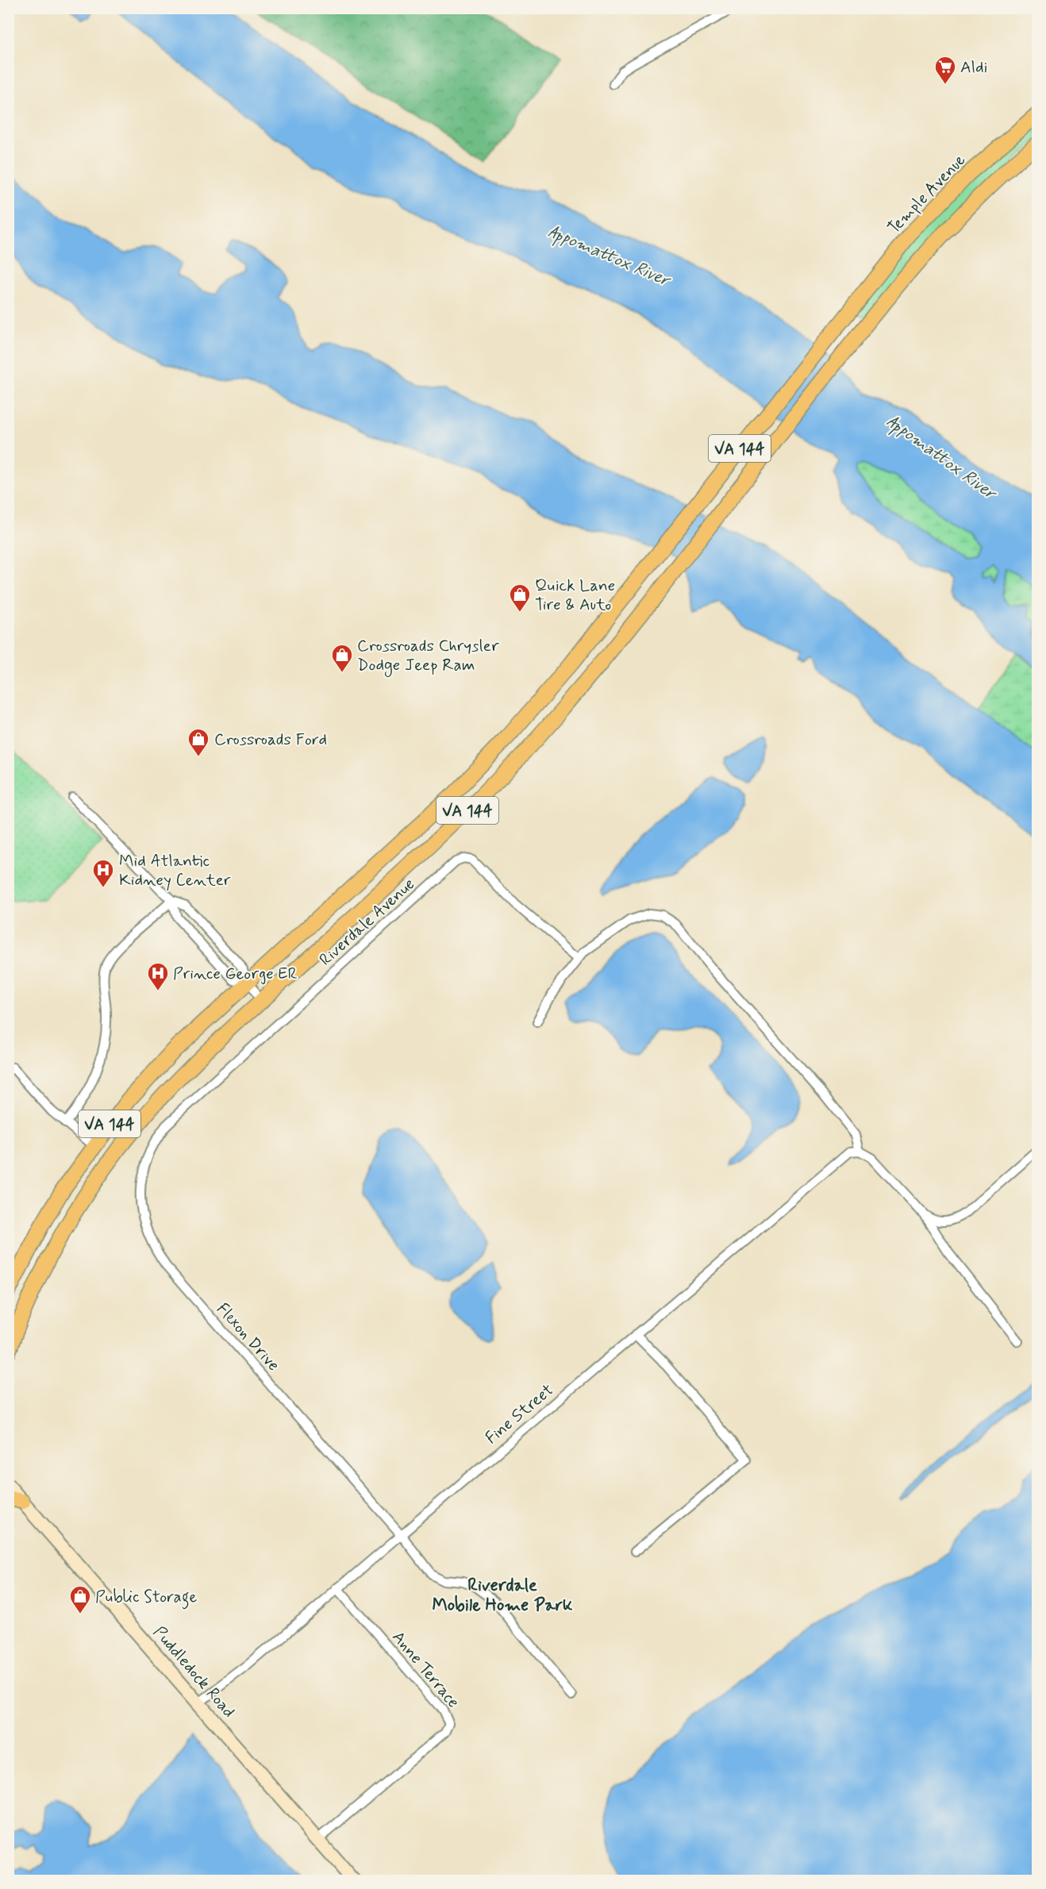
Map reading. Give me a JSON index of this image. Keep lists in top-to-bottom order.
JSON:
{
  "streets": {
    "main road": ["Temple Avenue", "VA 144"],
    "street": [
      "Riverdale Avenue",
      "Flexon Drive",
      "Fine Street",
      "Anne Terrace",
      "Puddledock Road"
    ]
  },
  "crossings": [
    ["Temple Avenue", "VA 144"],
    ["Riverdale Avenue", "Flexon Drive"],
    ["Flexon Drive", "Fine Street"],
    ["Fine Street", "Anne Terrace"],
    ["Fine Street", "Puddledock Road"],
    ["Anne Terrace", "Puddledock Road"]
  ],
  "districts": ["Riverdale Mobile Home Park"],
  "water": ["Appomattox River"],
  "places": {
    "supermarket": ["Aldi"],
    "shop": [
      "Quick Lane Tire & Auto",
      "Crossroads Chrysler Dodge Jeep Ram",
      "Crossroads Ford",
      "Public Storage"
    ],
    "hospital": ["Mid Atlantic Kidney Center", "Prince George ER"]
  }
}
